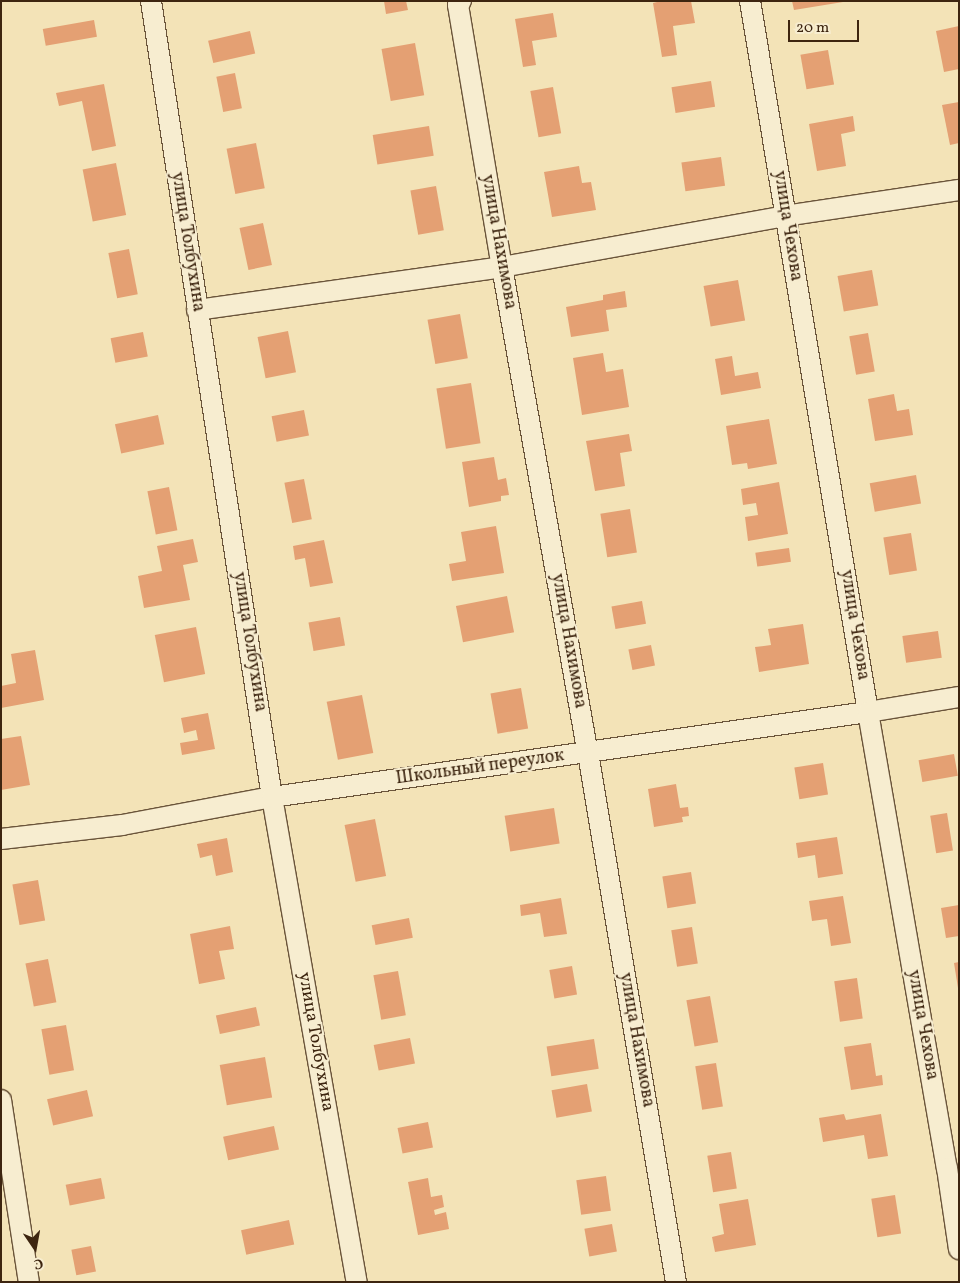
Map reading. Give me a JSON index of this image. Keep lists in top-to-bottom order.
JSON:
{
  "streets": {
    "street": [
      "улица Чехова",
      "улица Толбухина",
      "улица Нахимова",
      "Школьный переулок"
    ]
  },
  "crossings": [
    ["улица Чехова", "Школьный переулок"],
    ["улица Толбухина", "Школьный переулок"],
    ["улица Нахимова", "Школьный переулок"]
  ],
  "scale_bar": "20 m",
  "north": "bottom"
}
